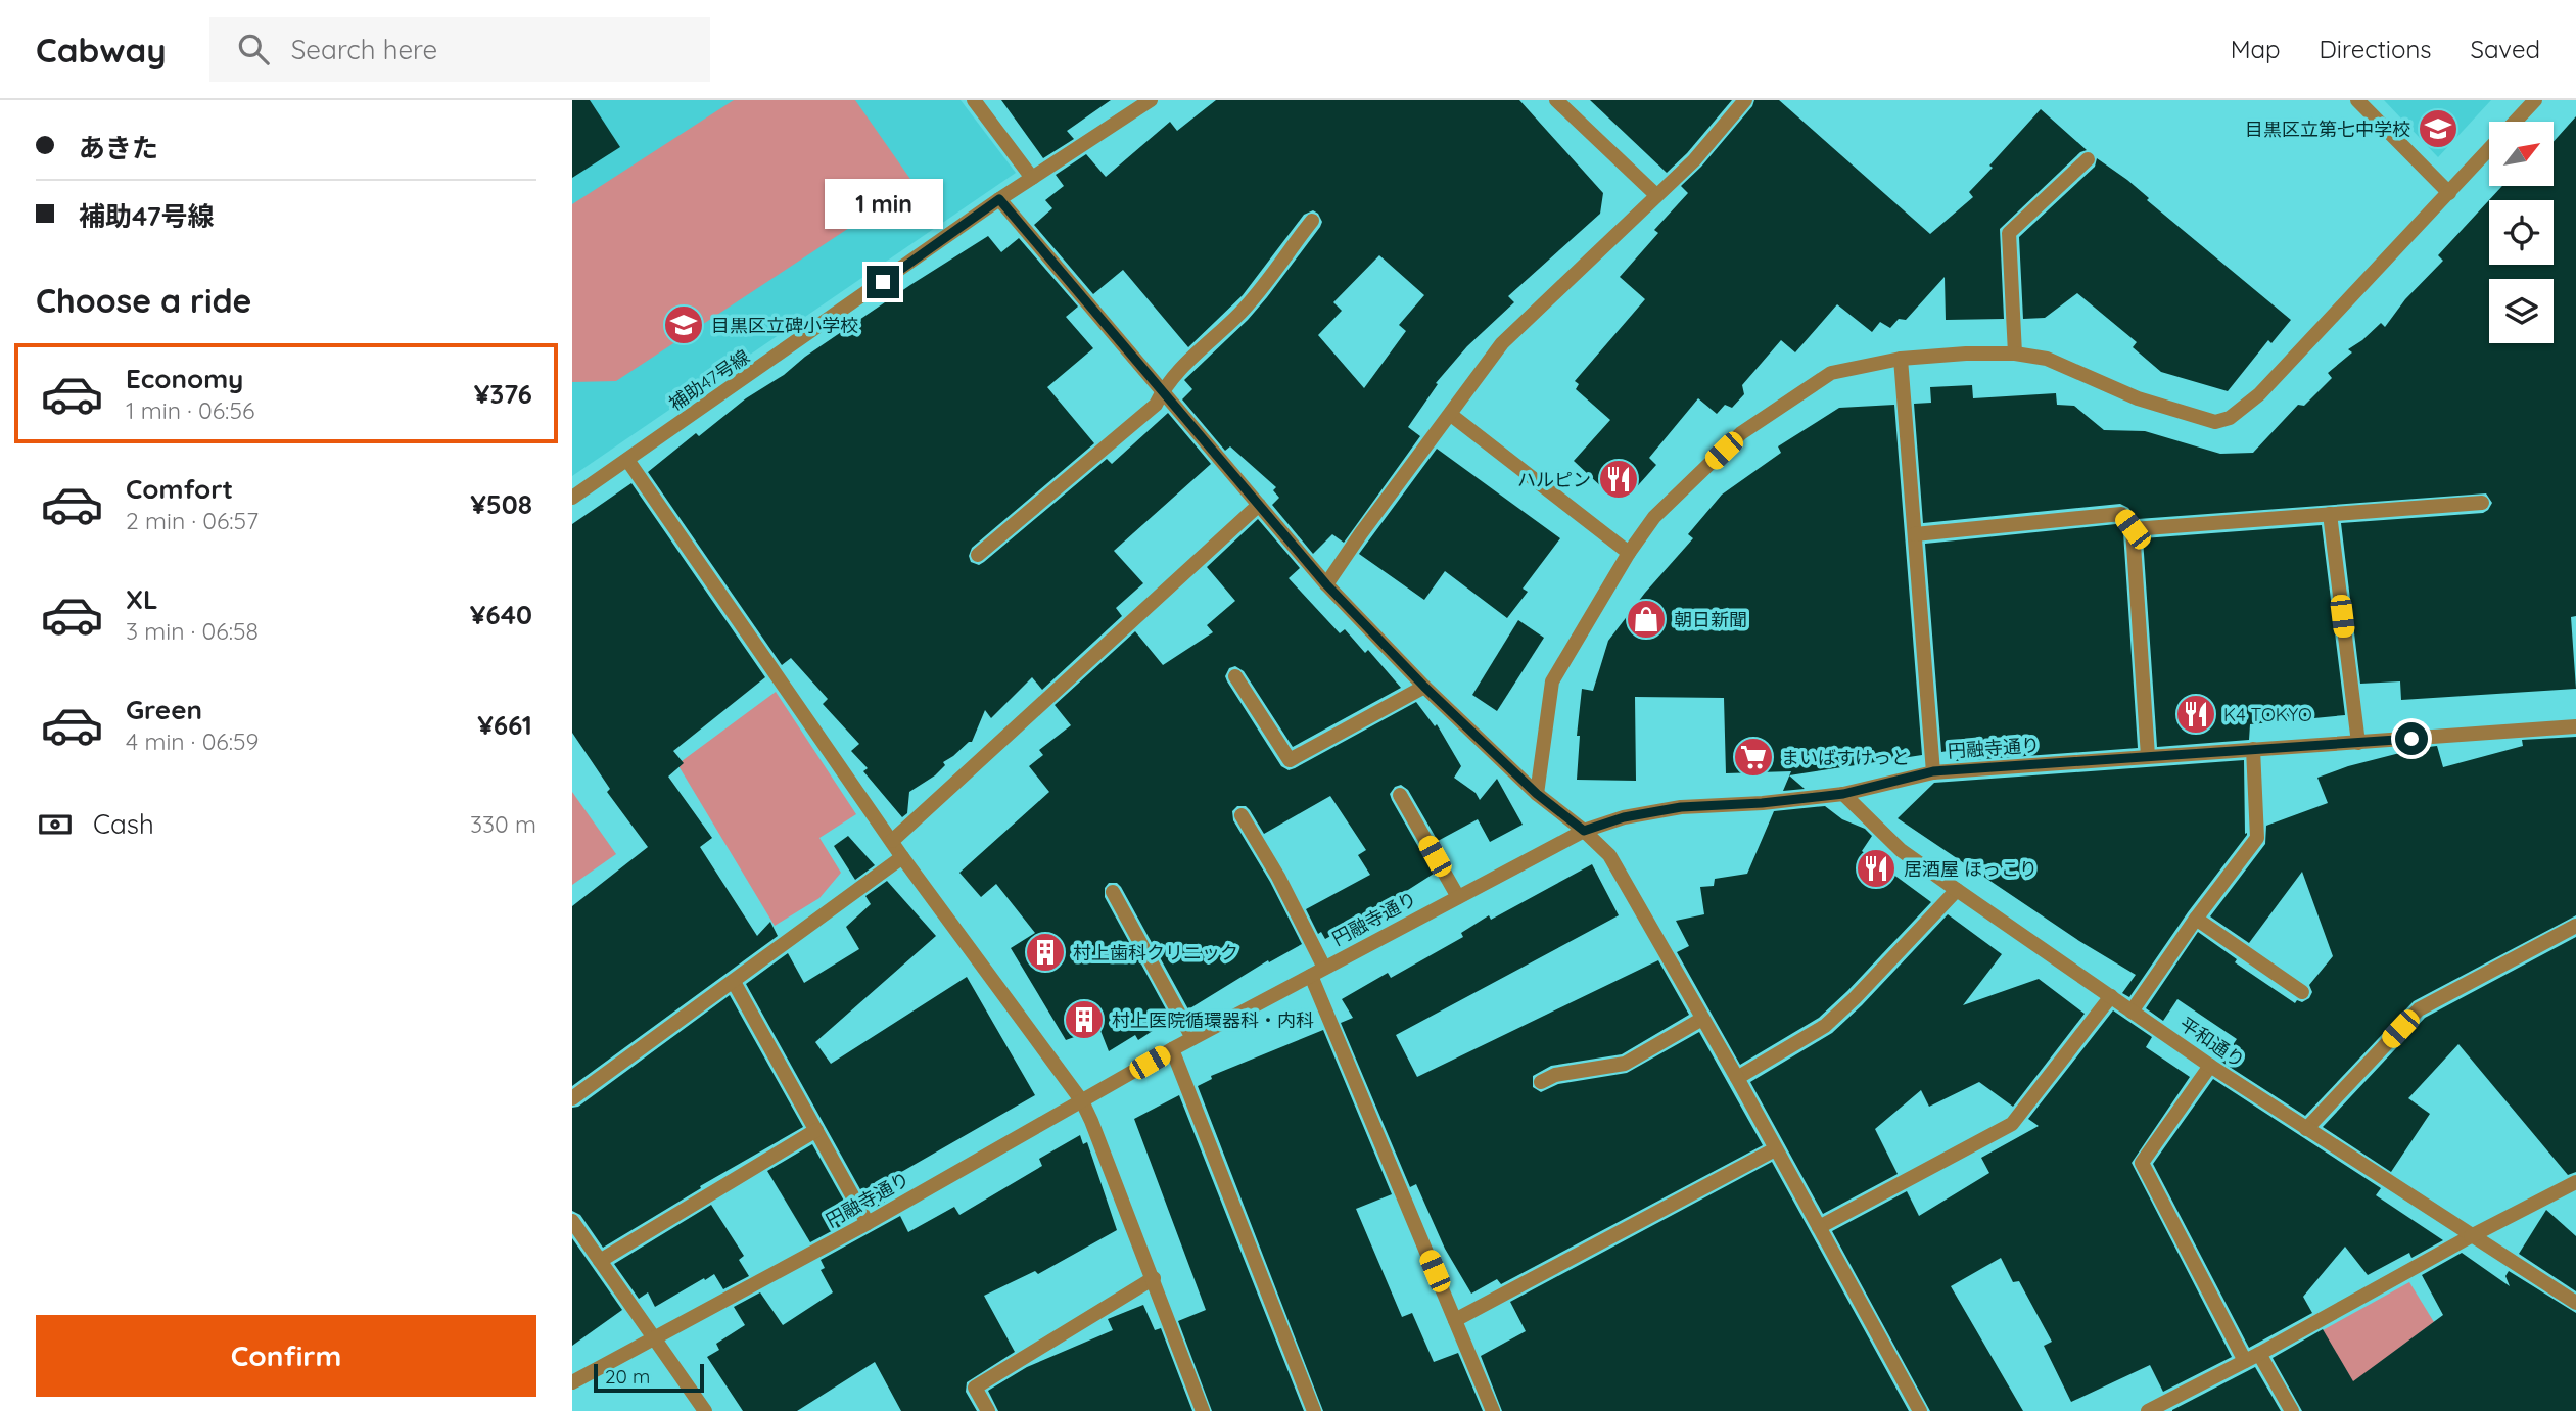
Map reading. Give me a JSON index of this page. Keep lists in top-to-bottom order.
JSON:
{
  "streets": {
    "street": ["補助47号線", "円融寺通り", "平和通り"]
  },
  "crossings": [
    ["円融寺通り", "平和通り"]
  ],
  "places": {
    "school or university": ["目黒区立第七中学校", "目黒区立碑小学校"],
    "restaurant": ["ハルピン", "K4 TOKYO", "居酒屋 ほっこり"],
    "shop": ["朝日新聞"],
    "supermarket": ["まいばすけっと"],
    "building": ["村上歯科クリニック", "村上医院循環器科・内科"]
  },
  "scale_bar": "20 m",
  "north": "top right",
  "page": {
    "header": "Cabway",
    "search": "Search here",
    "nav": ["Map", "Directions", "Saved"],
    "banner": ["あきた", "補助47号線"],
    "bubble": "1 min",
    "heading": "Choose a ride",
    "list": [
      {
        "name": "Economy",
        "note": "1 min · 06:56",
        "value": "¥376"
      },
      {
        "name": "Comfort",
        "note": "2 min · 06:57",
        "value": "¥508"
      },
      {
        "name": "XL",
        "note": "3 min · 06:58",
        "value": "¥640"
      },
      {
        "name": "Green",
        "note": "4 min · 06:59",
        "value": "¥661"
      }
    ],
    "pay": ["Cash", "330 m"],
    "buttons": "Confirm",
    "scale": "20 m"
  }
}
